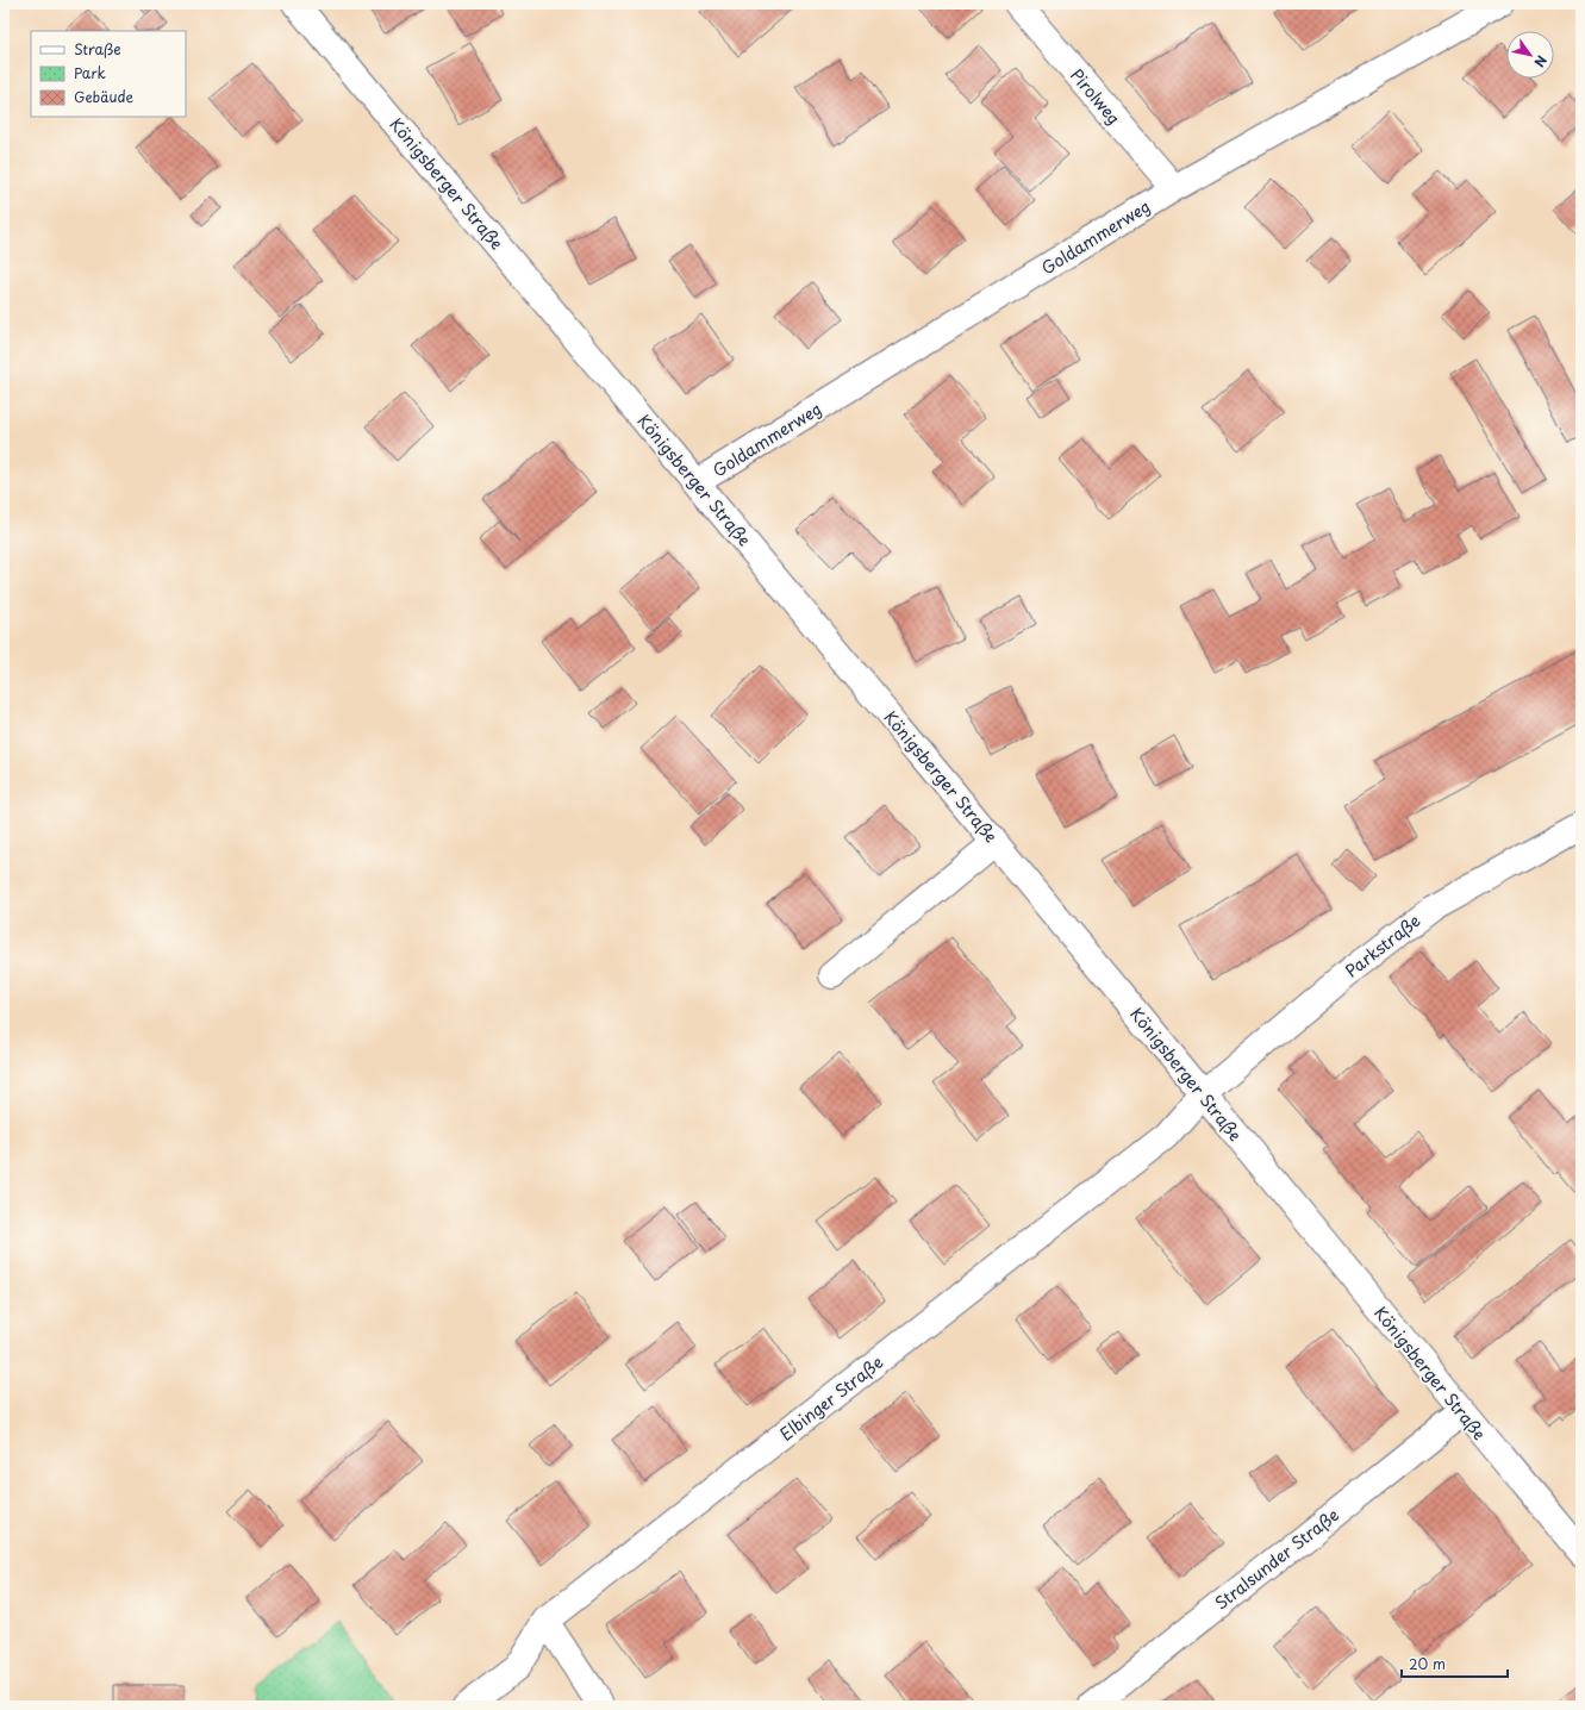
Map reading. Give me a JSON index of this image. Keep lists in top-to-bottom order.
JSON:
{
  "streets": {
    "street": [
      "Pirolweg",
      "Königsberger Straße",
      "Goldammerweg",
      "Parkstraße",
      "Elbinger Straße",
      "Stralsunder Straße"
    ]
  },
  "crossings": [
    ["Pirolweg", "Goldammerweg"],
    ["Königsberger Straße", "Goldammerweg"],
    ["Königsberger Straße", "Parkstraße"],
    ["Königsberger Straße", "Elbinger Straße"],
    ["Königsberger Straße", "Stralsunder Straße"],
    ["Parkstraße", "Elbinger Straße"]
  ],
  "legend": ["Straße", "Park", "Gebäude"],
  "scale_bar": "20 m",
  "north": "bottom right"
}
